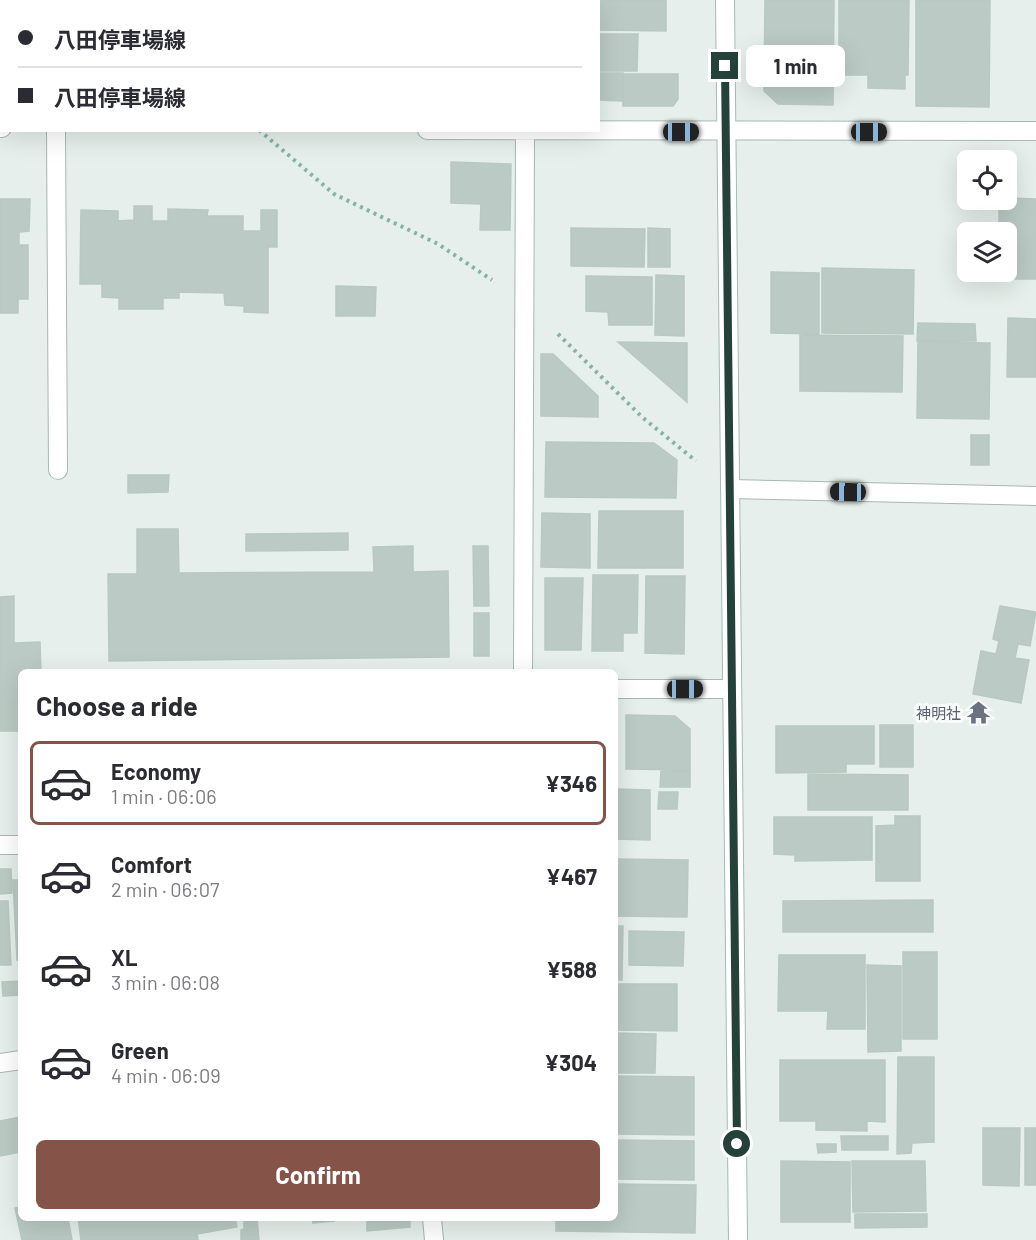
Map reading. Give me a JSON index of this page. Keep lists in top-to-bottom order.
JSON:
{
  "places": {
    "temple": ["神明社"]
  },
  "page": {
    "banner": ["八田停車場線", "八田停車場線"],
    "bubble": "1 min",
    "heading": "Choose a ride",
    "list": [
      {
        "name": "Economy",
        "note": "1 min · 06:06",
        "value": "¥346"
      },
      {
        "name": "Comfort",
        "note": "2 min · 06:07",
        "value": "¥467"
      },
      {
        "name": "XL",
        "note": "3 min · 06:08",
        "value": "¥588"
      },
      {
        "name": "Green",
        "note": "4 min · 06:09",
        "value": "¥304"
      }
    ],
    "buttons": "Confirm"
  }
}
